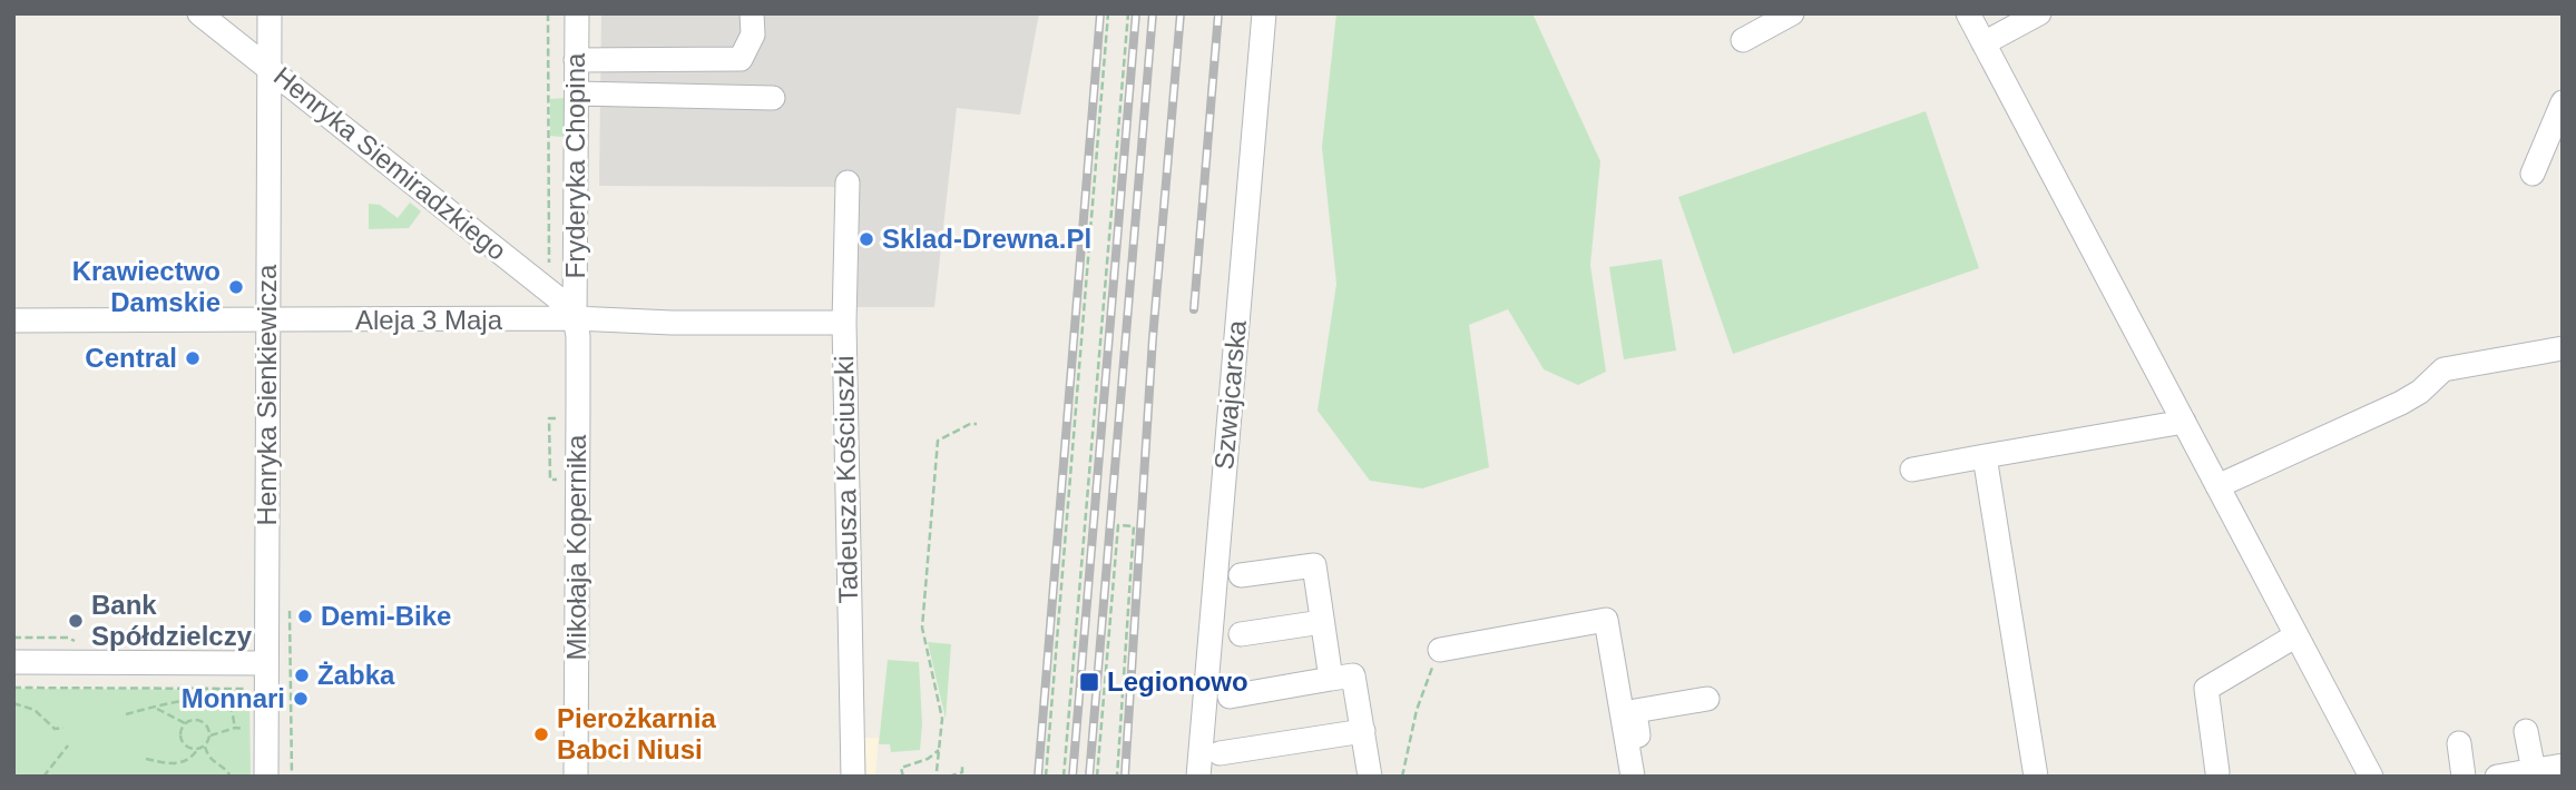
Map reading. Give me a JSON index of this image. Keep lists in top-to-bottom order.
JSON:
{
  "streets": {
    "street": [
      "Henryka Siemiradzkiego",
      "Fryderyka Chopina",
      "Aleja 3 Maja",
      "Henryka Sienkiewicza",
      "Szwajcarska",
      "Tadeusza Kościuszki",
      "Mikołaja Kopernika"
    ]
  },
  "crossings": [
    ["Henryka Siemiradzkiego", "Fryderyka Chopina"],
    ["Henryka Siemiradzkiego", "Aleja 3 Maja"],
    ["Henryka Siemiradzkiego", "Henryka Sienkiewicza"],
    ["Henryka Siemiradzkiego", "Mikołaja Kopernika"],
    ["Fryderyka Chopina", "Aleja 3 Maja"],
    ["Fryderyka Chopina", "Mikołaja Kopernika"],
    ["Aleja 3 Maja", "Henryka Sienkiewicza"],
    ["Aleja 3 Maja", "Tadeusza Kościuszki"],
    ["Aleja 3 Maja", "Mikołaja Kopernika"]
  ],
  "places": {
    "other": [
      "Sklad-Drewna.Pl",
      "Krawiectwo Damskie",
      "Central",
      "Demi-Bike",
      "Bank Spółdzielczy",
      "Żabka",
      "Monnari",
      "Pierożkarnia Babci Niusi"
    ],
    "transit": ["Legionowo"]
  }
}
